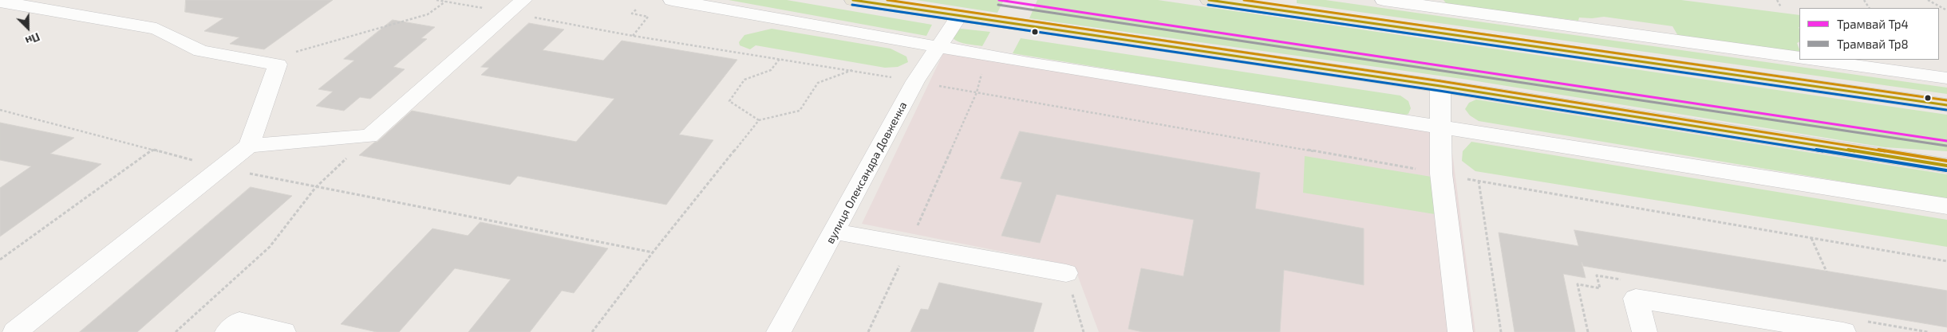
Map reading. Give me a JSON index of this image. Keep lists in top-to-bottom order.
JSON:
{
  "streets": {
    "street": ["вулиця Олександра Довженка"]
  },
  "lines": ["tram line Тр4", "tram line Тр8"],
  "legend": ["Трамвай Тр4", "Трамвай Тр8"],
  "north": "bottom right"
}
